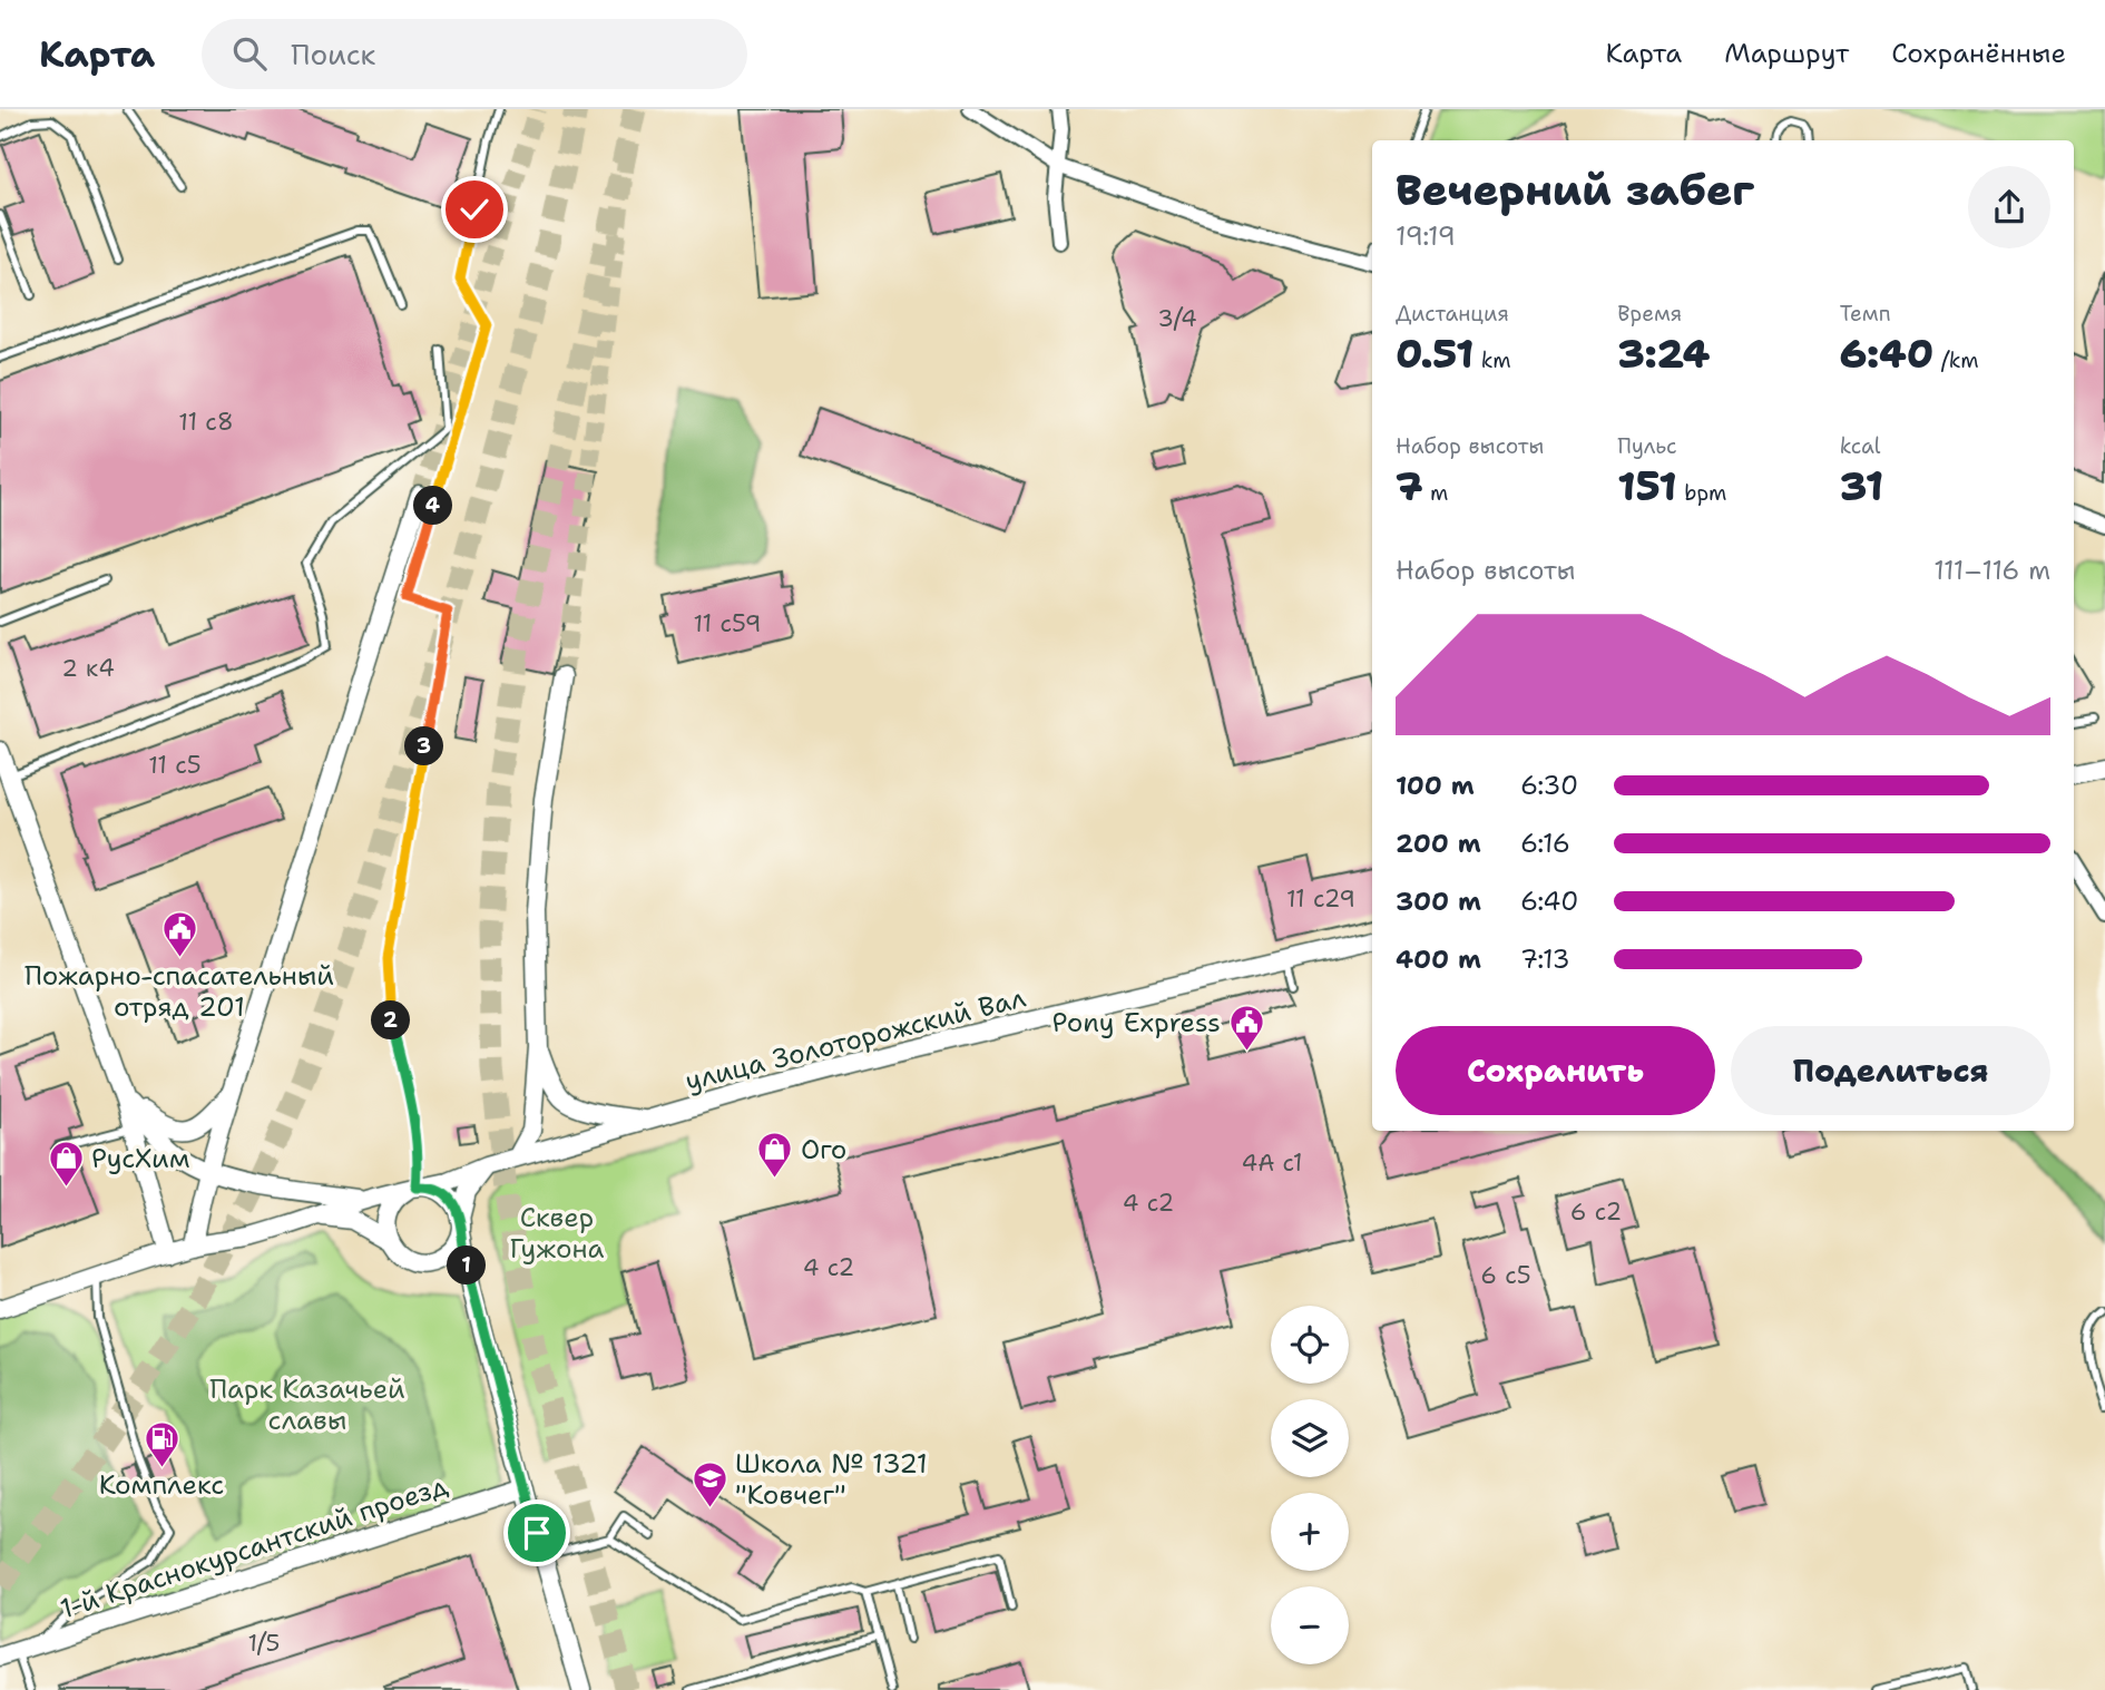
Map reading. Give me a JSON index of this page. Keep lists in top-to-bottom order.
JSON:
{
  "streets": {
    "street": ["улица Золоторожский Вал", "1-й Краснокурсантский проезд"]
  },
  "parks": ["Сквер Гужона", "Парк Казачьей славы"],
  "places": {
    "public building": ["Пожарно-спасательный отряд 201", "Pony Express"],
    "shop": ["Ого", "РусХим"],
    "fuel station": ["Комплекс"],
    "school or university": ["Школа № 1321 \"Ковчег\""]
  },
  "house_numbers": [
    "3/4",
    "11 с8",
    "11 с59",
    "2 к4",
    "11 с5",
    "11 с29",
    "4А с1",
    "4 с2",
    "6 с2",
    "4 с2",
    "6 с5",
    "1/5"
  ],
  "page": {
    "header": "Карта",
    "search": "Поиск",
    "nav": ["Карта", "Маршрут", "Сохранённые"],
    "heading": ["Вечерний забег", "19:19"],
    "stats": [
      ["Дистанция", "0.51 km"],
      ["Время", "3:24"],
      ["Темп", "6:40 /km"],
      ["Набор высоты", "7 m"],
      ["Пульс", "151 bpm"],
      ["kcal", "31"]
    ],
    "pins": [
      "4",
      "3",
      "2",
      "1"
    ],
    "chart": ["Набор высоты", "111–116 m"],
    "list": [
      {
        "name": "100 m",
        "note": "6:30"
      },
      {
        "name": "200 m",
        "note": "6:16"
      },
      {
        "name": "300 m",
        "note": "6:40"
      },
      {
        "name": "400 m",
        "note": "7:13"
      }
    ],
    "buttons": ["Сохранить", "Поделиться"],
    "map_buttons": ["+", "−"]
  }
}
